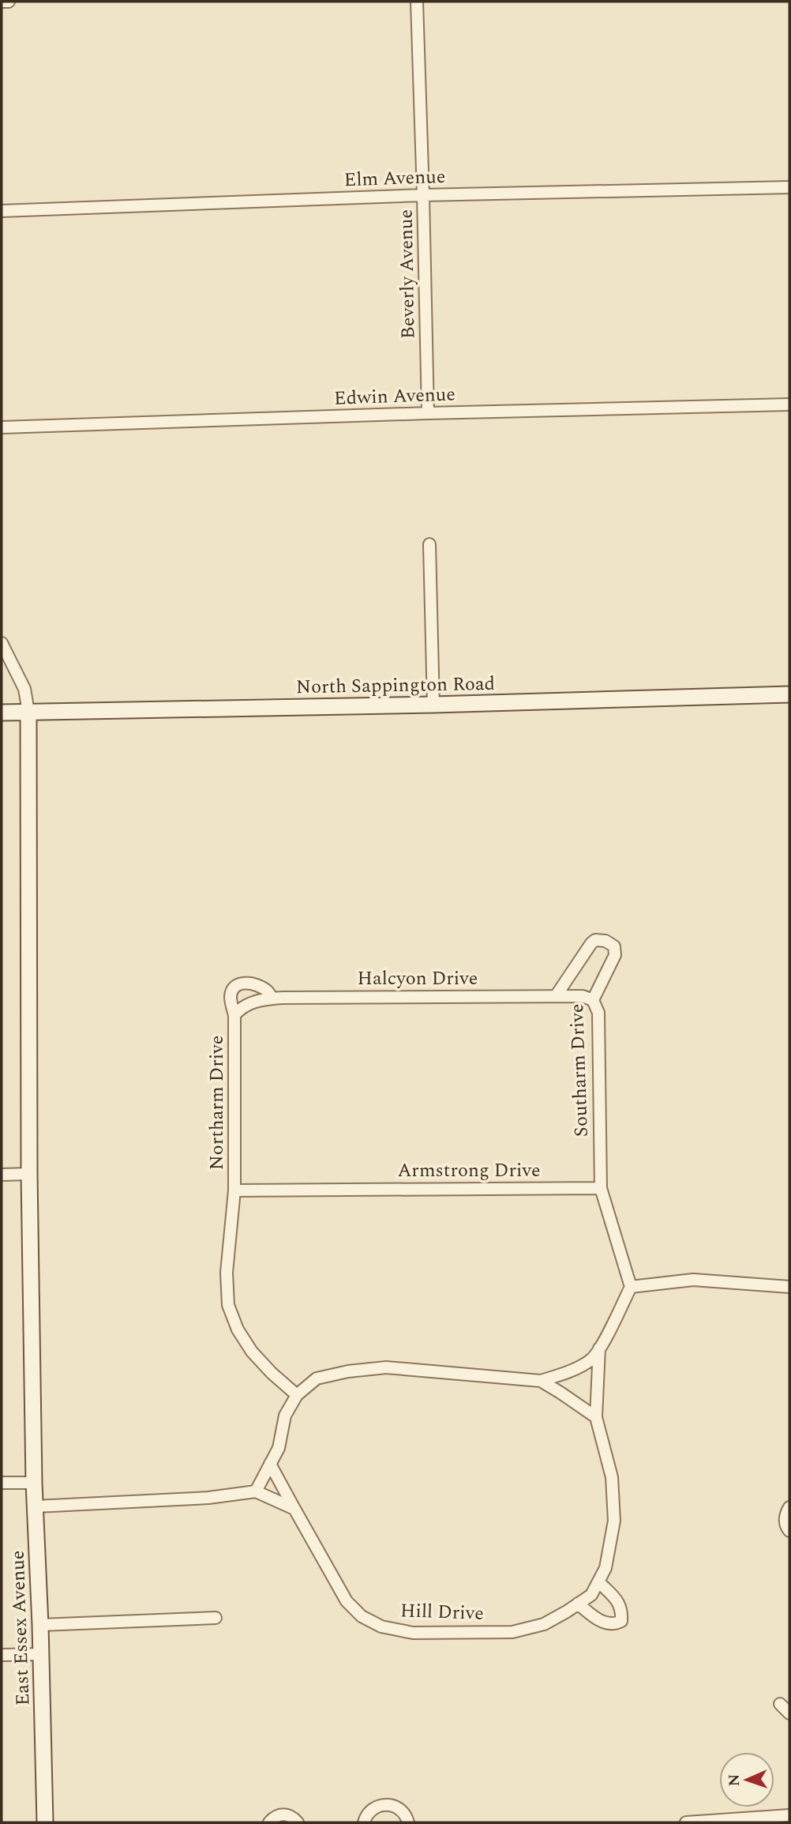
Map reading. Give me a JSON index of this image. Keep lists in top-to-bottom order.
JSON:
{
  "streets": {
    "street": [
      "Elm Avenue",
      "Beverly Avenue",
      "Edwin Avenue",
      "North Sappington Road",
      "Halcyon Drive",
      "Southarm Drive",
      "Northarm Drive",
      "Armstrong Drive",
      "Hill Drive",
      "East Essex Avenue"
    ]
  },
  "crossings": [
    ["Elm Avenue", "Beverly Avenue"],
    ["Beverly Avenue", "Edwin Avenue"],
    ["North Sappington Road", "East Essex Avenue"],
    ["Halcyon Drive", "Southarm Drive"],
    ["Halcyon Drive", "Northarm Drive"],
    ["Southarm Drive", "Armstrong Drive"],
    ["Northarm Drive", "Armstrong Drive"],
    ["Northarm Drive", "Hill Drive"]
  ],
  "north": "left"
}
